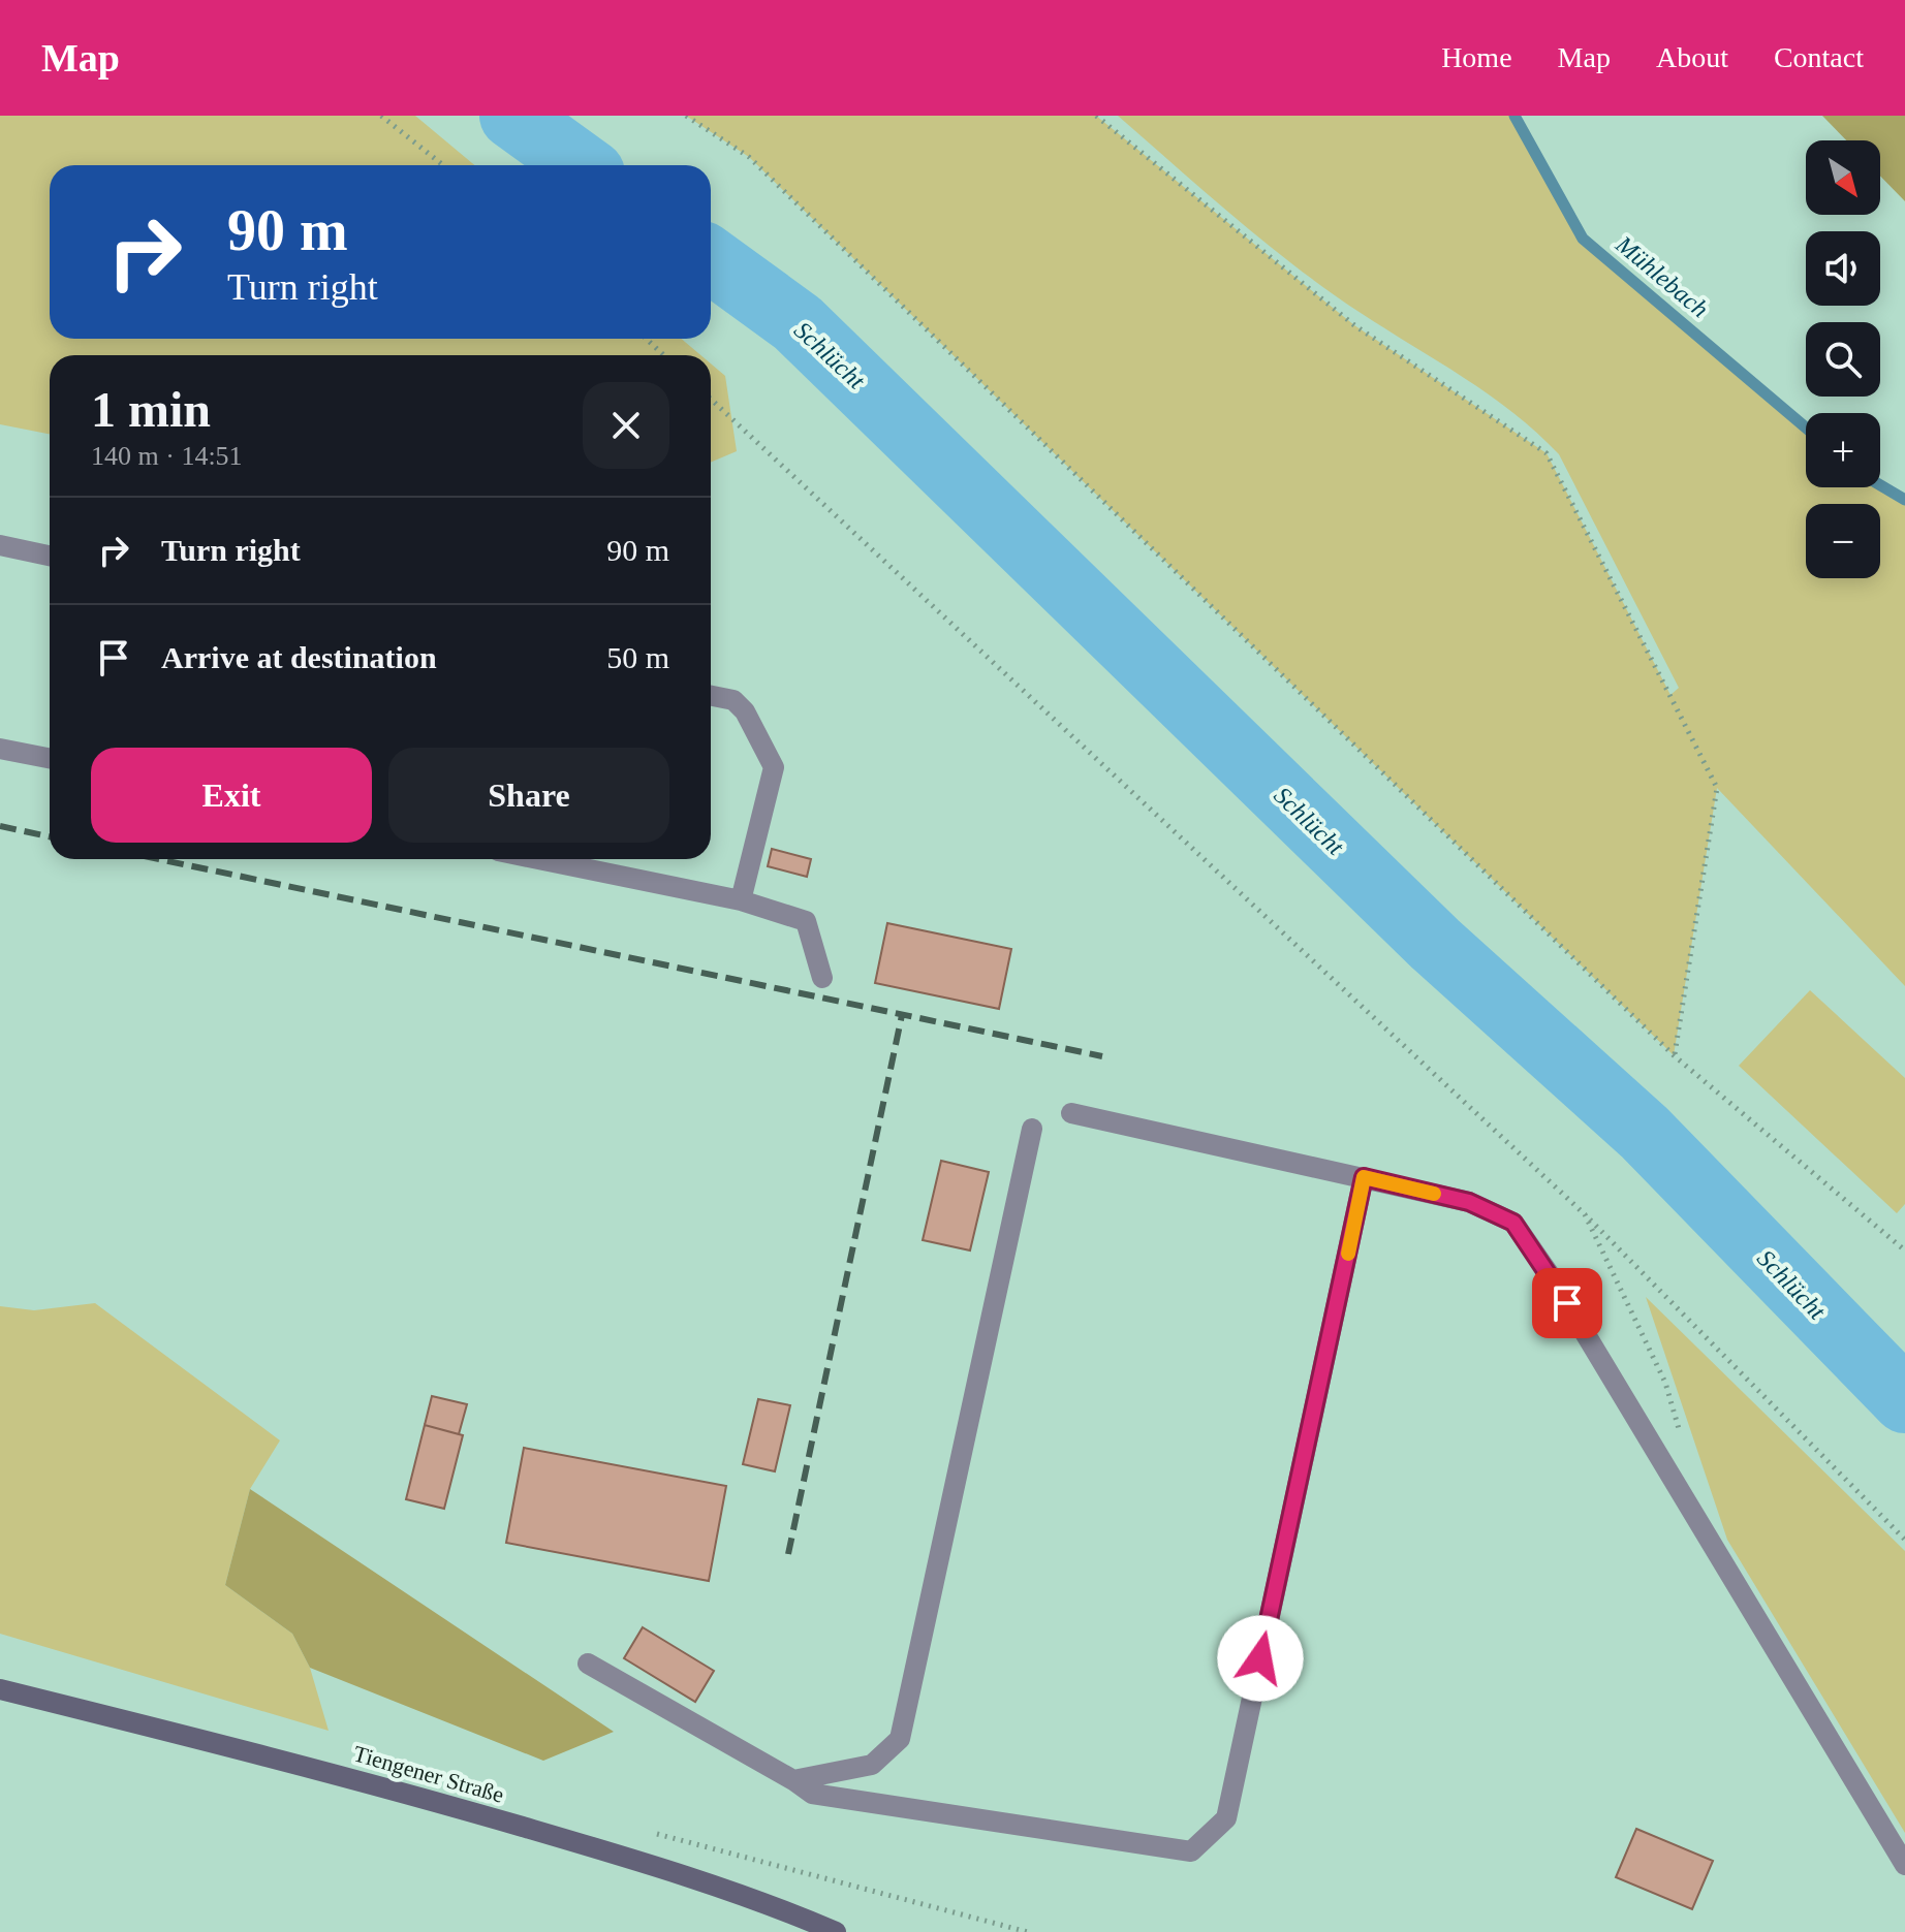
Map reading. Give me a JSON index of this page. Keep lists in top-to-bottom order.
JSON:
{
  "streets": {
    "main road": ["Tiengener Straße"]
  },
  "water": ["Mühlebach", "Schlücht"],
  "north": "bottom right",
  "page": {
    "header": "Map",
    "nav": [
      "Home",
      "Map",
      "About",
      "Contact"
    ],
    "map_buttons": ["+", "−"],
    "turn": ["90 m", "Turn right"],
    "heading": ["1 min", "140 m · 14:51"],
    "list": [
      {
        "name": "Turn right",
        "value": "90 m"
      },
      {
        "name": "Arrive at destination",
        "value": "50 m"
      }
    ],
    "buttons": ["Exit", "Share"]
  }
}
